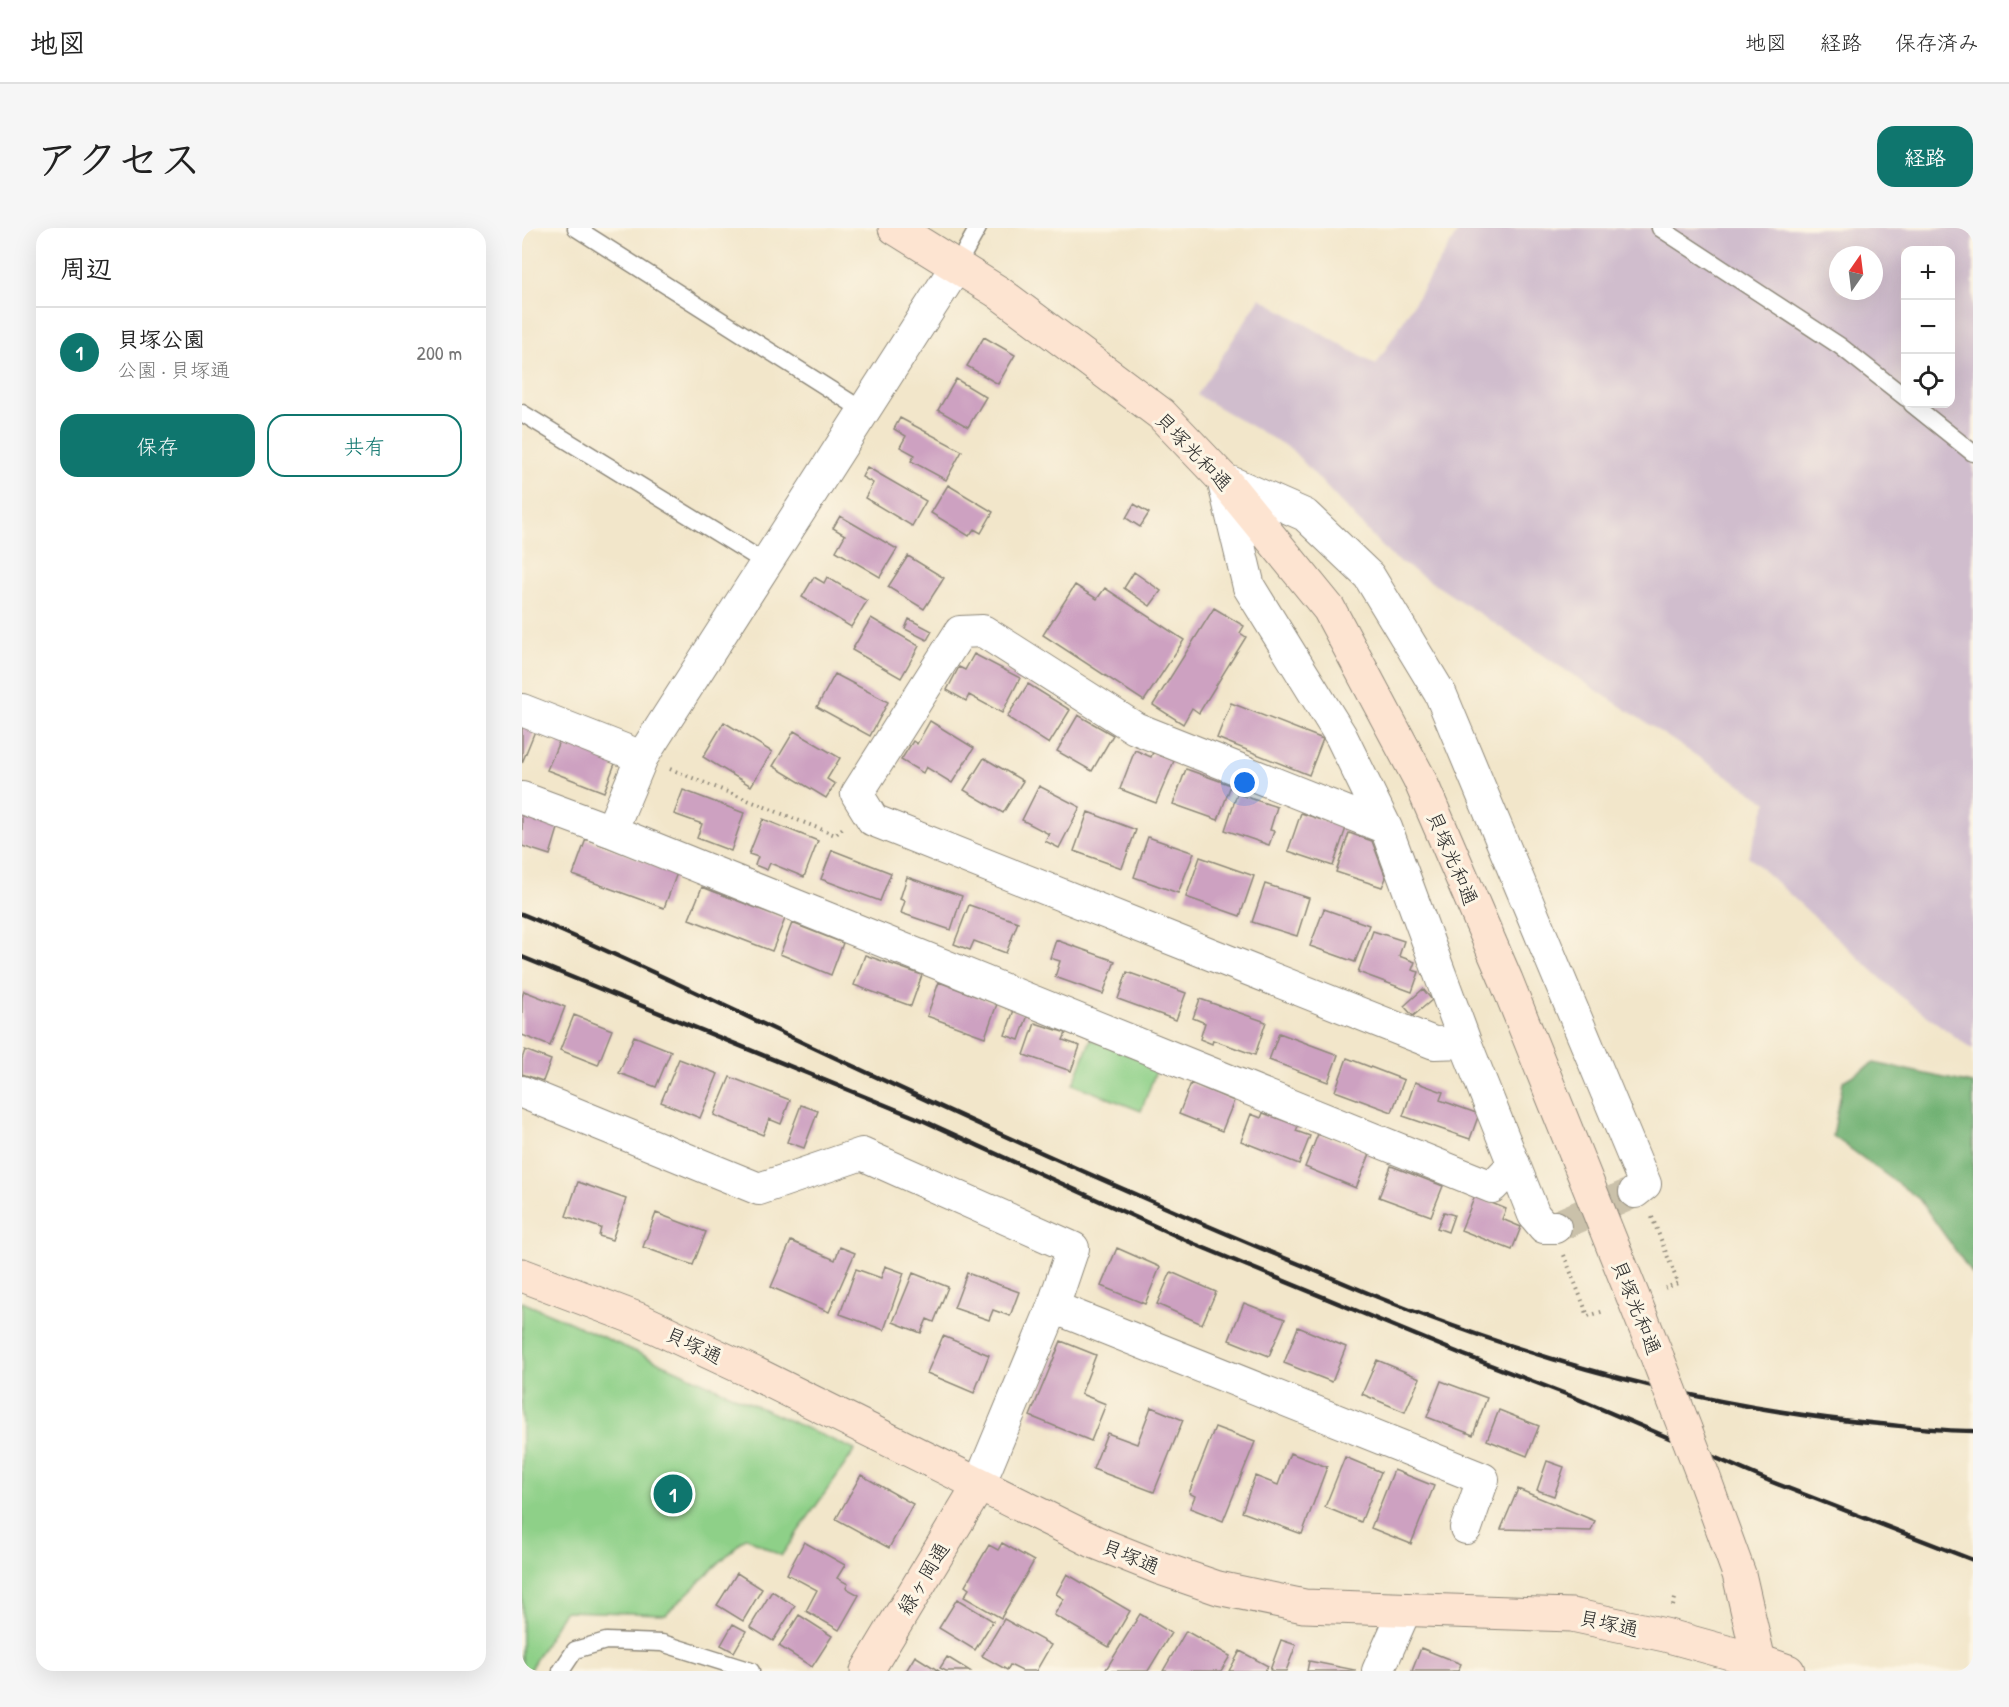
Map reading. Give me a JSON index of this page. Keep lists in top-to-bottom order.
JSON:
{
  "streets": {
    "street": ["貝塚光和通", "貝塚通", "緑ヶ岡通"]
  },
  "crossings": [
    ["貝塚光和通", "貝塚通"],
    ["貝塚通", "緑ヶ岡通"]
  ],
  "north": "top",
  "page": {
    "header": "地図",
    "nav": ["地図", "経路", "保存済み"],
    "title": "アクセス",
    "buttons": [
      "経路",
      ["保存", "共有"]
    ],
    "heading": "周辺",
    "map_buttons": ["+", "−"],
    "list": [
      {
        "mark": "1",
        "name": "貝塚公園",
        "note": "公園 · 貝塚通",
        "value": "200 m"
      }
    ],
    "pins": "1"
  }
}
